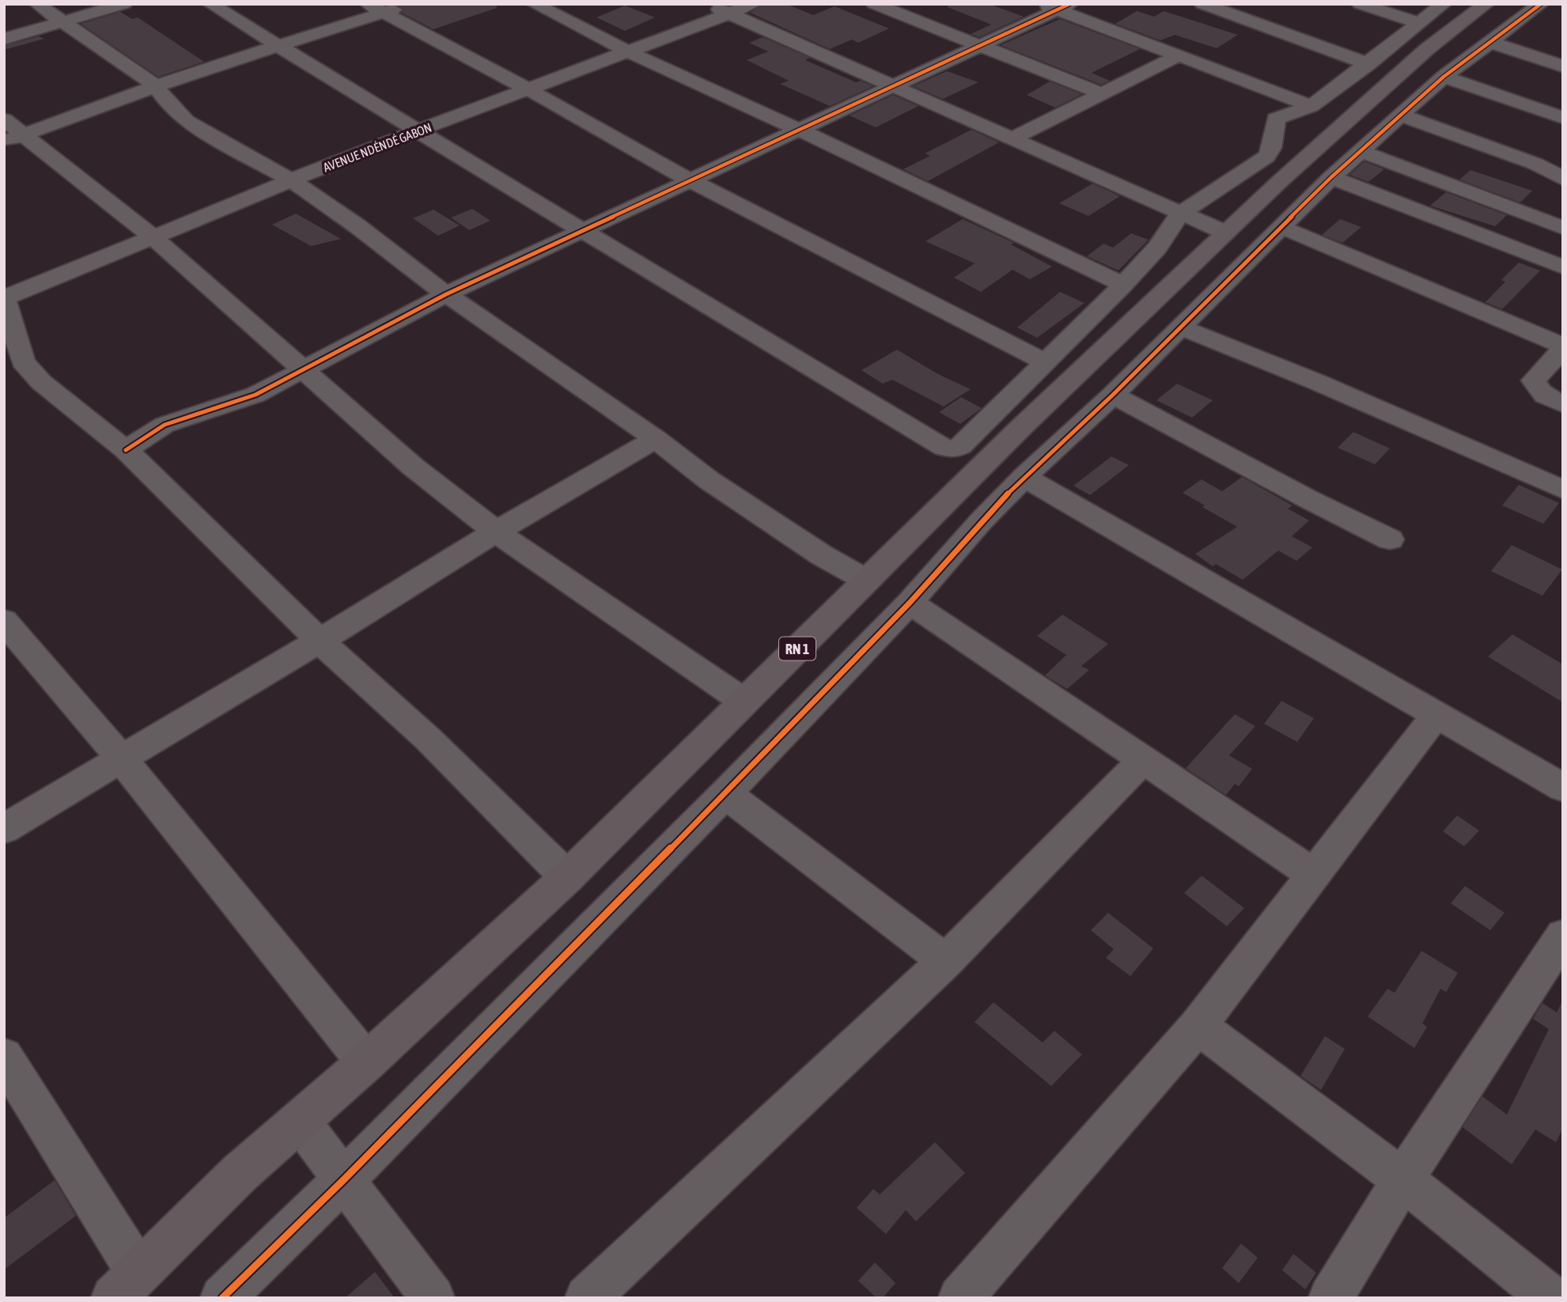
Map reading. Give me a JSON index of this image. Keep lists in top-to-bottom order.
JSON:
{
  "streets": {
    "highway": ["RN 1"],
    "street": ["AVENUE NDÉNDÉ GABON"]
  }
}
